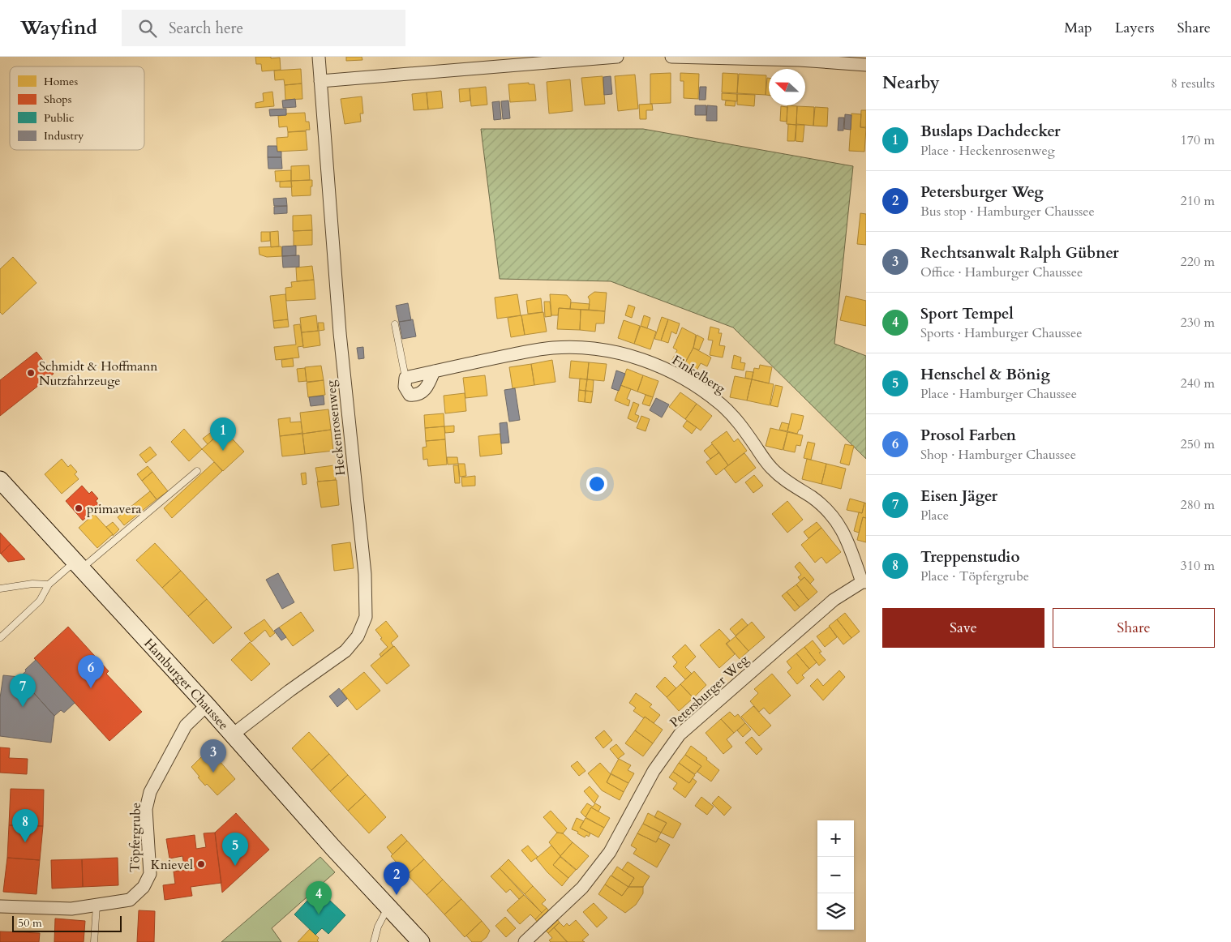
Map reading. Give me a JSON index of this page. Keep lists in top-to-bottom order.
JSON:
{
  "streets": {
    "main road": ["Hamburger Chaussee"],
    "street": [
      "Finkelberg",
      "Heckenrosenweg",
      "Petersburger Weg",
      "Töpfergrube"
    ]
  },
  "crossings": [
    ["Finkelberg", "Petersburger Weg"],
    ["Heckenrosenweg", "Hamburger Chaussee"],
    ["Hamburger Chaussee", "Töpfergrube"]
  ],
  "places": ["Schmidt & Hoffmann Nutzfahrzeuge", "primavera", "Knievel"],
  "legend": [
    "Homes",
    "Shops",
    "Public",
    "Industry"
  ],
  "scale_bar": "50 m",
  "north": "left",
  "page": {
    "header": "Wayfind",
    "search": "Search here",
    "nav": ["Map", "Layers", "Share"],
    "heading": ["Nearby", "8 results"],
    "list": [
      {
        "mark": "1",
        "name": "Buslaps Dachdecker",
        "note": "Place · Heckenrosenweg",
        "value": "170 m"
      },
      {
        "mark": "2",
        "name": "Petersburger Weg",
        "note": "Bus stop · Hamburger Chaussee",
        "value": "210 m"
      },
      {
        "mark": "3",
        "name": "Rechtsanwalt Ralph Gübner",
        "note": "Office · Hamburger Chaussee",
        "value": "220 m"
      },
      {
        "mark": "4",
        "name": "Sport Tempel",
        "note": "Sports · Hamburger Chaussee",
        "value": "230 m"
      },
      {
        "mark": "5",
        "name": "Henschel & Bönig",
        "note": "Place · Hamburger Chaussee",
        "value": "240 m"
      },
      {
        "mark": "6",
        "name": "Prosol Farben",
        "note": "Shop · Hamburger Chaussee",
        "value": "250 m"
      },
      {
        "mark": "7",
        "name": "Eisen Jäger",
        "note": "Place",
        "value": "280 m"
      },
      {
        "mark": "8",
        "name": "Treppenstudio",
        "note": "Place · Töpfergrube",
        "value": "310 m"
      }
    ],
    "pins": [
      "1",
      "6",
      "7",
      "3",
      "8",
      "5",
      "2",
      "4"
    ],
    "buttons": ["Save", "Share"],
    "map_buttons": ["+", "−"],
    "scale": "50 m"
  }
}
